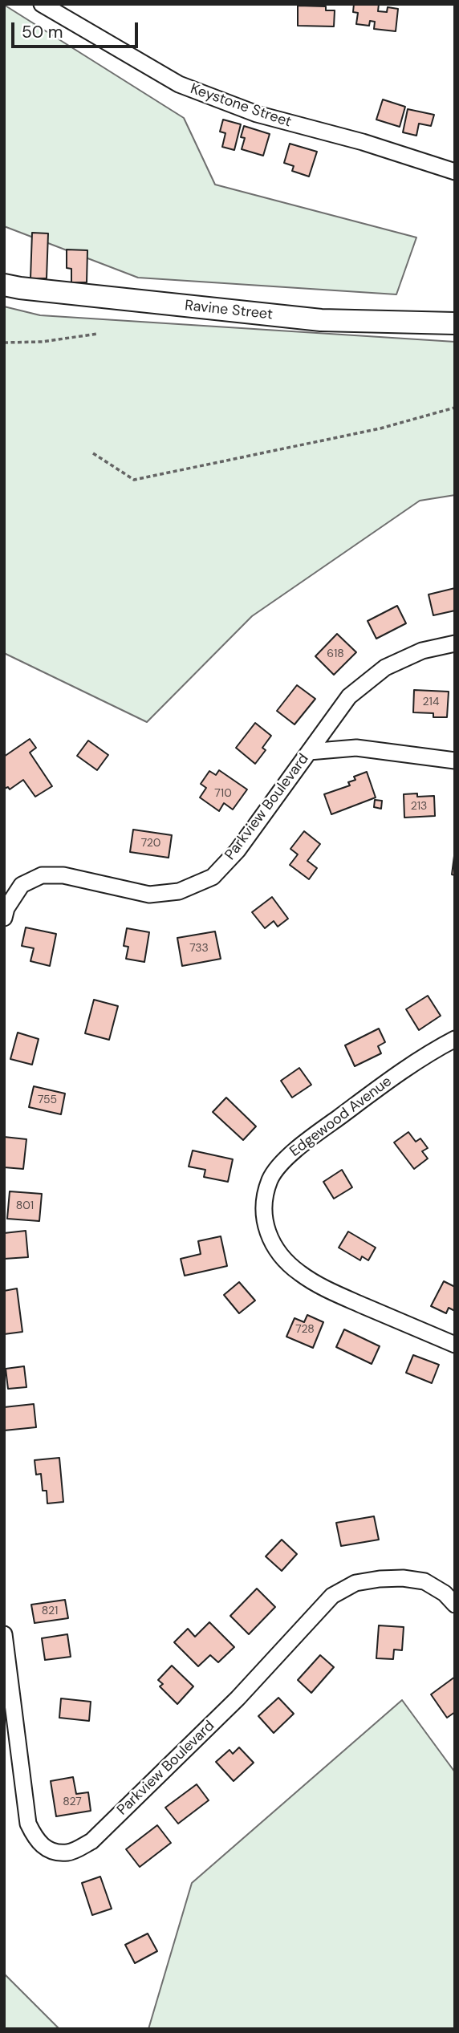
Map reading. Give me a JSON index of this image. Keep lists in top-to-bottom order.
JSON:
{
  "streets": {
    "street": [
      "Keystone Street",
      "Ravine Street",
      "Parkview Boulevard",
      "Edgewood Avenue"
    ]
  },
  "house_numbers": [
    "618",
    "214",
    "710",
    "213",
    "720",
    "733",
    "755",
    "801",
    "728",
    "821",
    "827"
  ],
  "scale_bar": "50 m"
}
